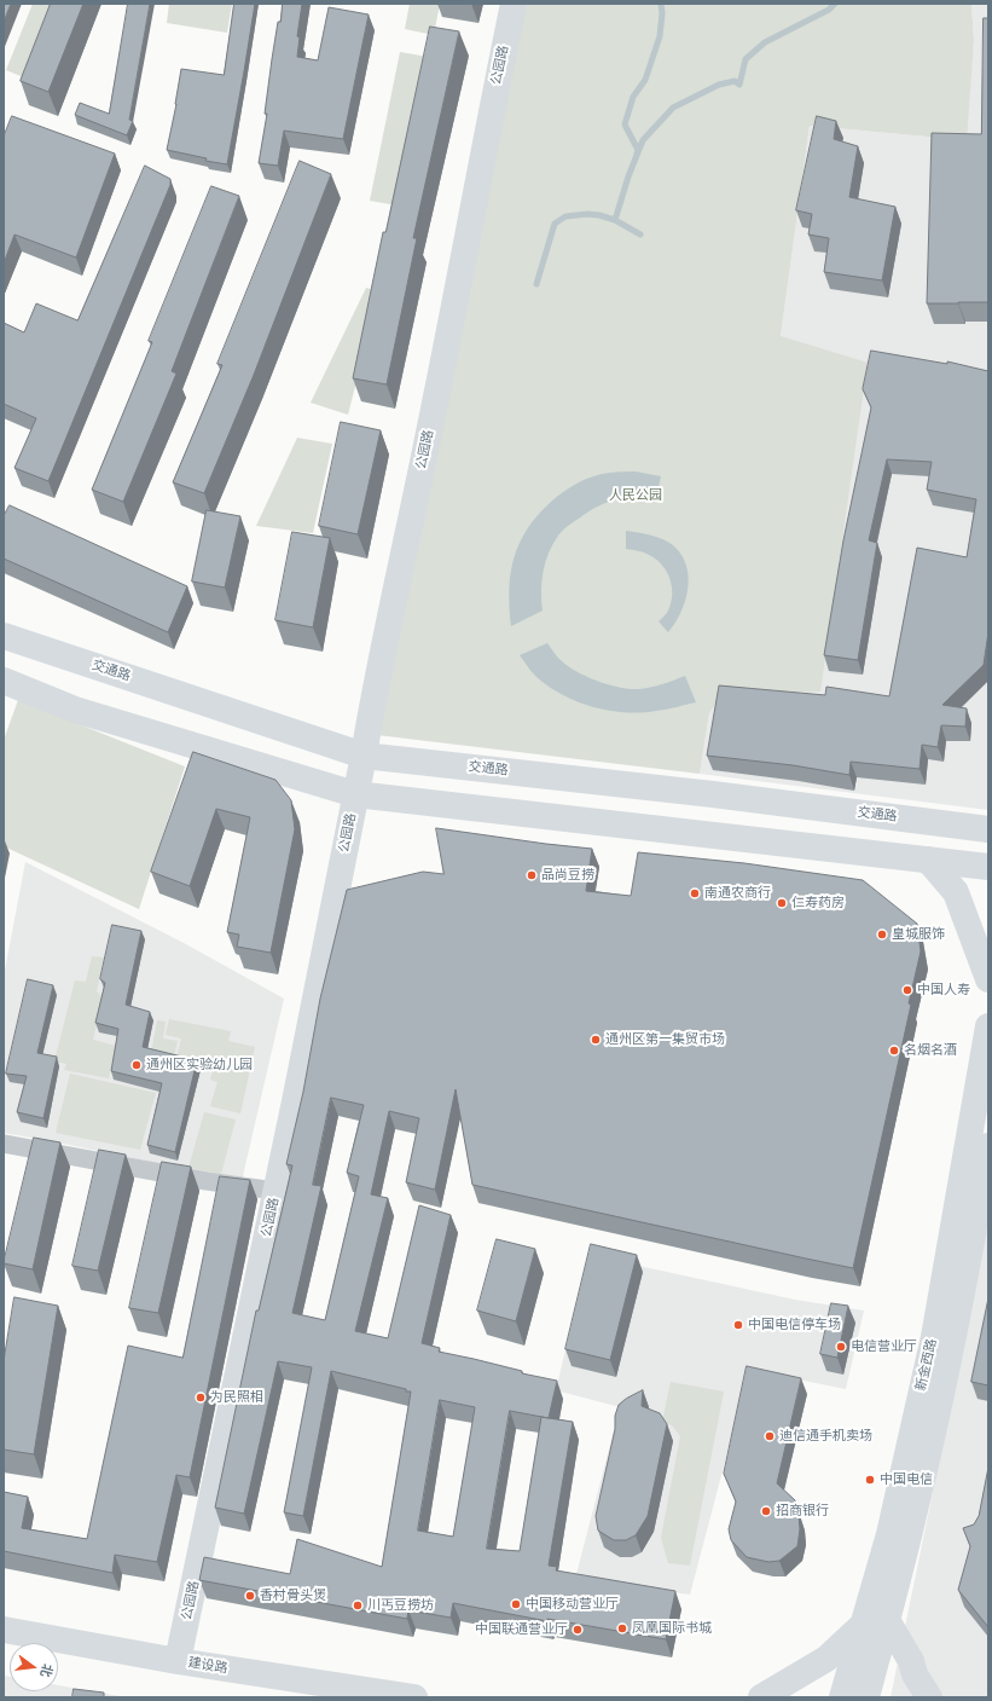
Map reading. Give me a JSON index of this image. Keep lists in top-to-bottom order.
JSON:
{
  "streets": {
    "main road": [
      "公园路",
      "交通路",
      "新金西路",
      "建设路"
    ]
  },
  "crossings": [
    ["公园路", "交通路"],
    ["公园路", "建设路"]
  ],
  "parks": ["人民公园"],
  "places": [
    "品尚豆捞",
    "南通农商行",
    "仁寿药房",
    "皇城服饰",
    "中国人寿",
    "通州区第一集贸市场",
    "名烟名酒",
    "通州区实验幼儿园",
    "中国电信停车场",
    "电信营业厅",
    "为民照相",
    "迪信通手机卖场",
    "中国电信",
    "招商银行",
    "香村骨头煲",
    "中国移动营业厅",
    "川丐豆捞坊",
    "凤凰国际书城",
    "中国联通营业厅"
  ],
  "north": "right"
}
